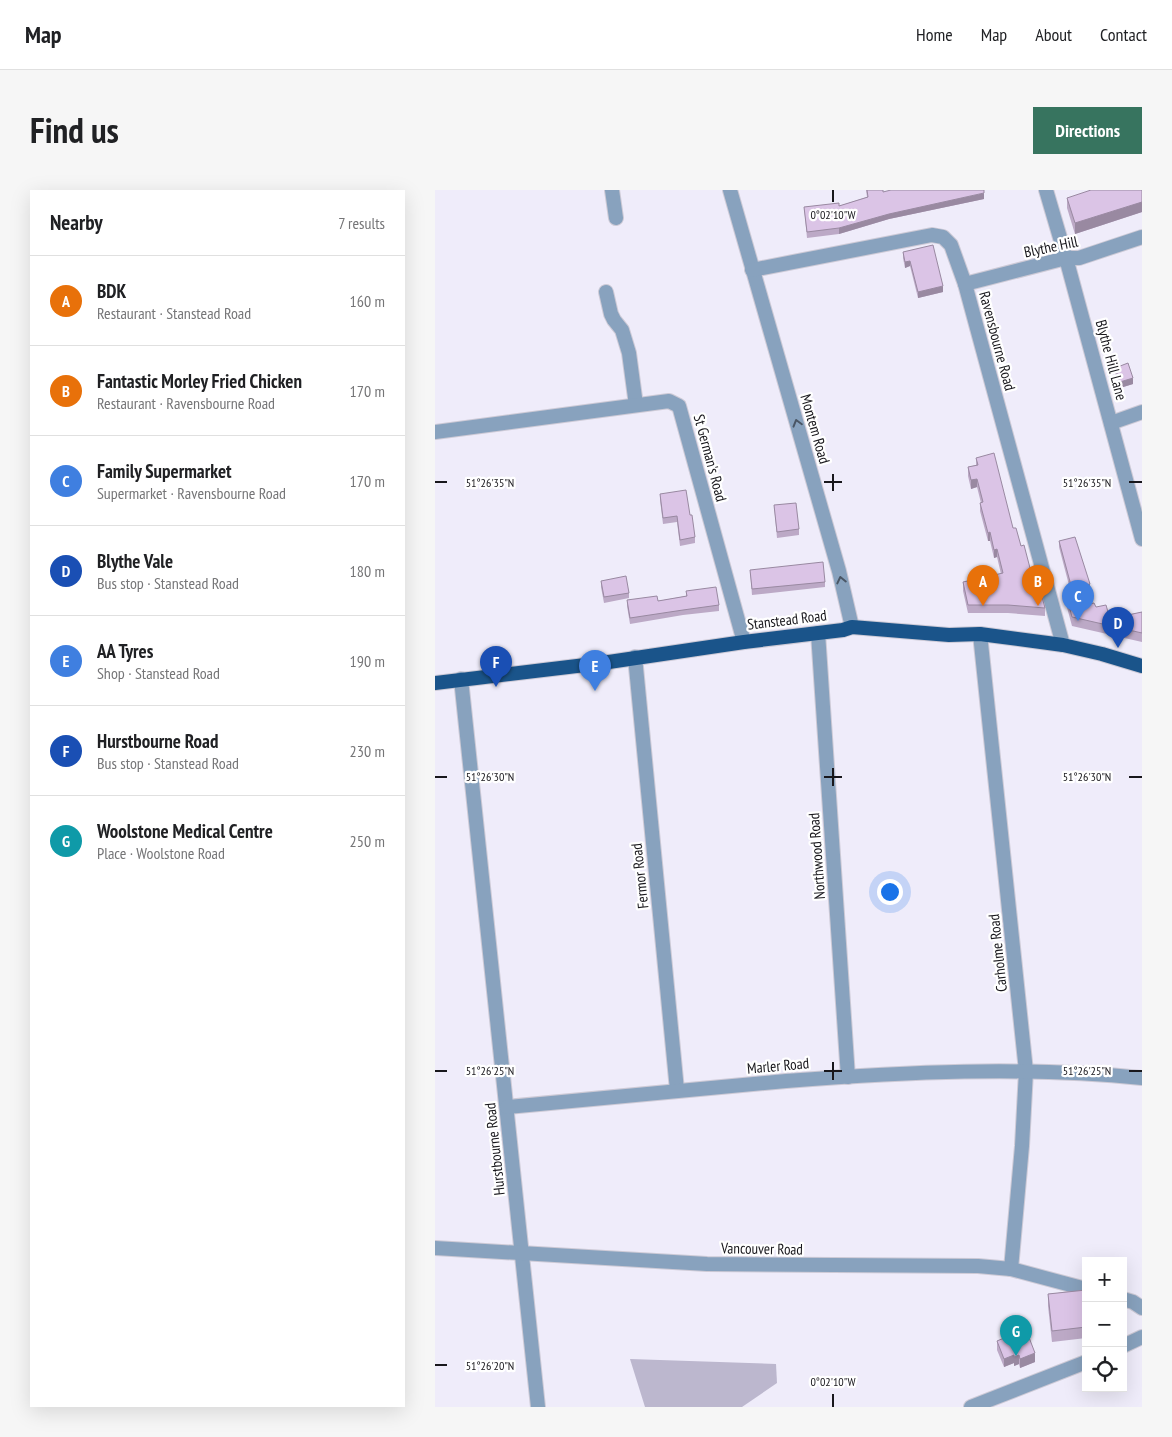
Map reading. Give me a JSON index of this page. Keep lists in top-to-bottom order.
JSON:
{
  "streets": {
    "highway": ["Stanstead Road"],
    "street": [
      "Blythe Hill",
      "Ravensbourne Road",
      "Blythe Hill Lane",
      "Montem Road",
      "St German's Road",
      "Northwood Road",
      "Fermor Road",
      "Carholme Road",
      "Marler Road",
      "Hurstbourne Road",
      "Vancouver Road"
    ]
  },
  "crossings": [
    ["Blythe Hill", "Ravensbourne Road"],
    ["Blythe Hill", "Blythe Hill Lane"],
    ["Ravensbourne Road", "Montem Road"],
    ["Ravensbourne Road", "Stanstead Road"],
    ["Montem Road", "Stanstead Road"],
    ["St German's Road", "Stanstead Road"],
    ["Stanstead Road", "Northwood Road"],
    ["Stanstead Road", "Fermor Road"],
    ["Stanstead Road", "Carholme Road"],
    ["Stanstead Road", "Hurstbourne Road"],
    ["Northwood Road", "Marler Road"],
    ["Fermor Road", "Marler Road"],
    ["Carholme Road", "Marler Road"],
    ["Carholme Road", "Vancouver Road"],
    ["Marler Road", "Hurstbourne Road"],
    ["Hurstbourne Road", "Vancouver Road"]
  ],
  "one_way": ["Montem Road"],
  "page": {
    "header": "Map",
    "nav": [
      "Home",
      "Map",
      "About",
      "Contact"
    ],
    "title": "Find us",
    "buttons": "Directions",
    "heading": ["Nearby", "7 results"],
    "list": [
      {
        "mark": "A",
        "name": "BDK",
        "note": "Restaurant · Stanstead Road",
        "value": "160 m"
      },
      {
        "mark": "B",
        "name": "Fantastic Morley Fried Chicken",
        "note": "Restaurant · Ravensbourne Road",
        "value": "170 m"
      },
      {
        "mark": "C",
        "name": "Family Supermarket",
        "note": "Supermarket · Ravensbourne Road",
        "value": "170 m"
      },
      {
        "mark": "D",
        "name": "Blythe Vale",
        "note": "Bus stop · Stanstead Road",
        "value": "180 m"
      },
      {
        "mark": "E",
        "name": "AA Tyres",
        "note": "Shop · Stanstead Road",
        "value": "190 m"
      },
      {
        "mark": "F",
        "name": "Hurstbourne Road",
        "note": "Bus stop · Stanstead Road",
        "value": "230 m"
      },
      {
        "mark": "G",
        "name": "Woolstone Medical Centre",
        "note": "Place · Woolstone Road",
        "value": "250 m"
      }
    ],
    "pins": [
      "A",
      "B",
      "C",
      "D",
      "F",
      "E",
      "G"
    ],
    "map_buttons": ["+", "−"]
  },
  "coordinates": [
    "0°02'10\"W",
    "51°26'35\"N",
    "51°26'30\"N",
    "51°26'25\"N",
    "51°26'20\"N"
  ]
}
